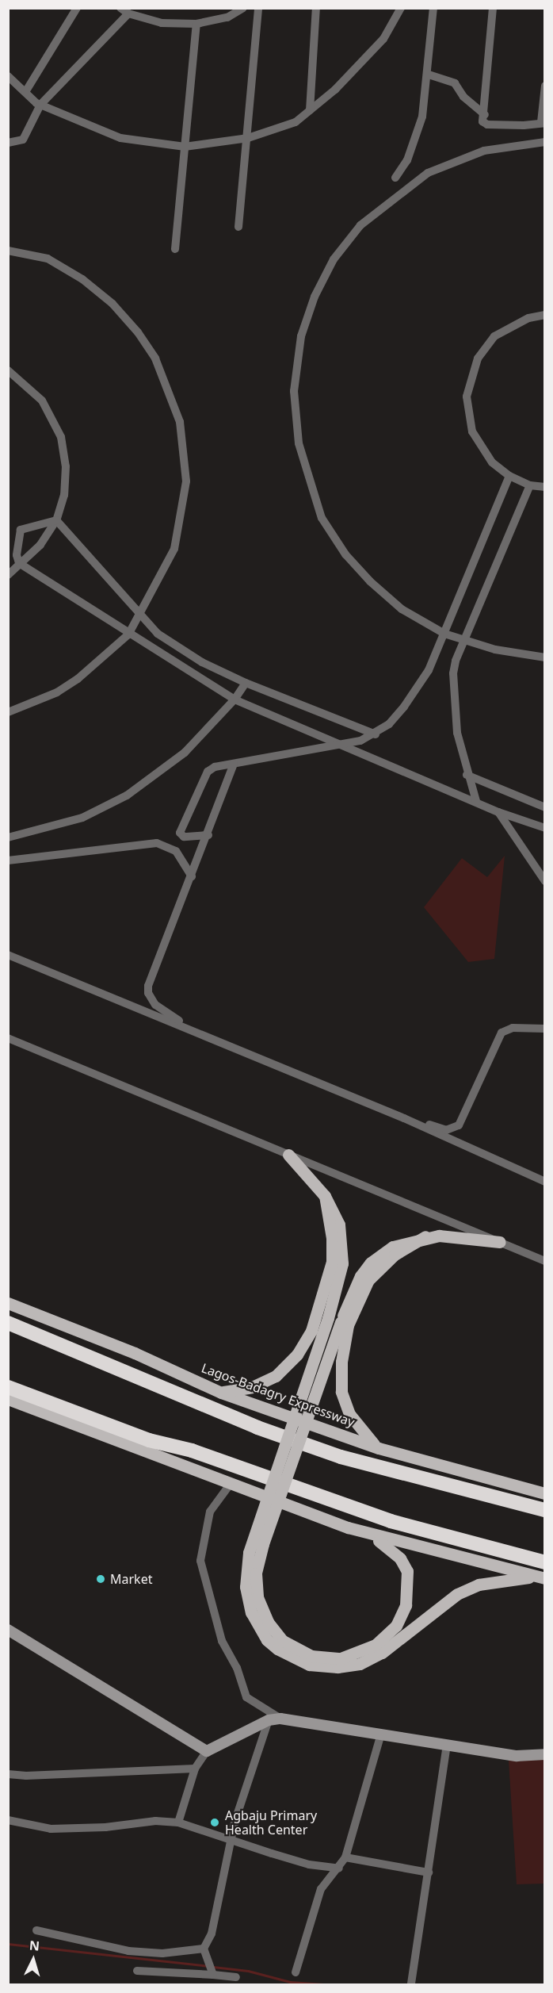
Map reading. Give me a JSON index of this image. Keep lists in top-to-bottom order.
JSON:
{
  "streets": {
    "main road": ["Lagos-Badagry Expressway"]
  },
  "places": ["Market", "Agbaju Primary Health Center"],
  "north": "top"
}
